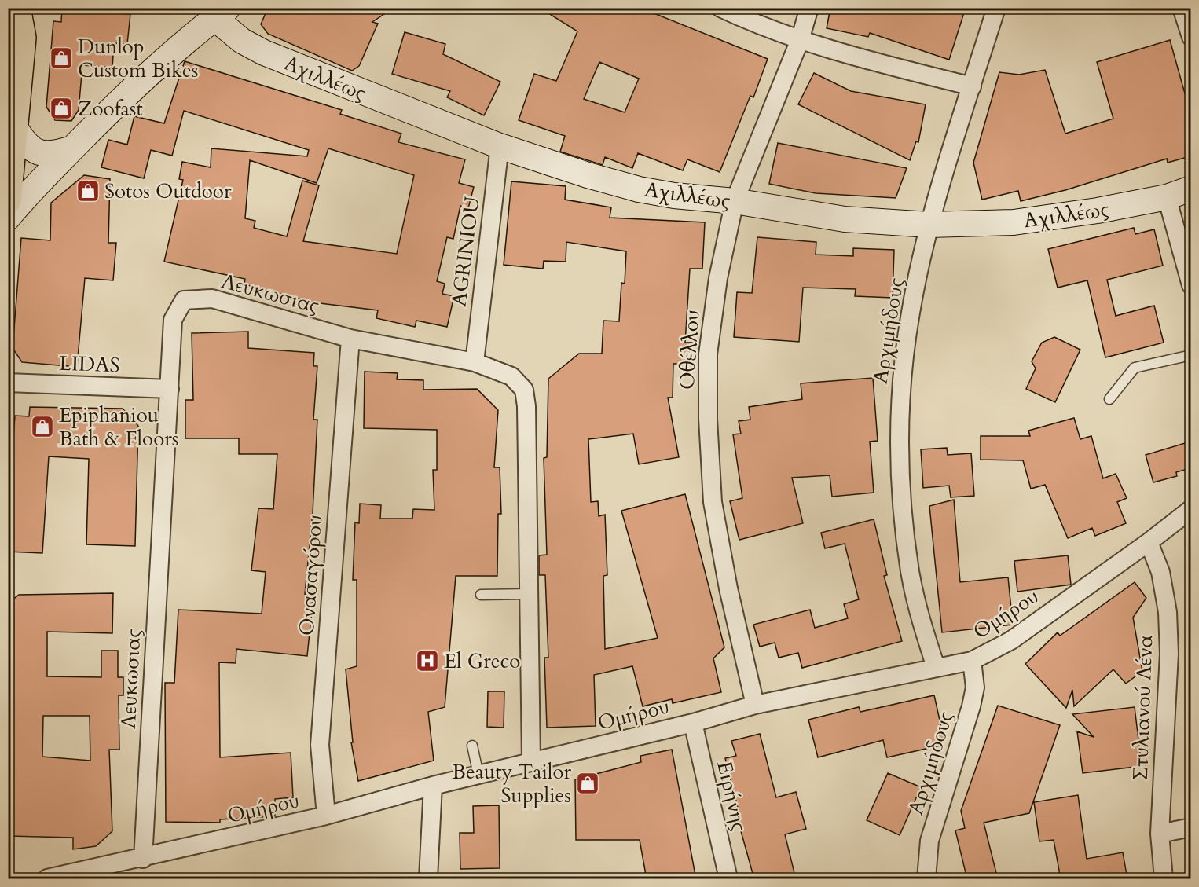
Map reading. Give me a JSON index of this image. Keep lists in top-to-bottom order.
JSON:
{
  "streets": {
    "street": [
      "Αχιλλέως",
      "AGRINIOU",
      "Λευκωσιας",
      "Αρχιμήδους",
      "Οθέλλου",
      "LIDAS",
      "Ονασαγόρου",
      "Ομήρου",
      "Στυλιανού Λένα",
      "Ειρήνης"
    ]
  },
  "crossings": [
    ["Αχιλλέως", "AGRINIOU"],
    ["Αχιλλέως", "Αρχιμήδους"],
    ["Αχιλλέως", "Οθέλλου"],
    ["AGRINIOU", "Λευκωσιας"],
    ["Λευκωσιας", "LIDAS"],
    ["Λευκωσιας", "Ονασαγόρου"],
    ["Λευκωσιας", "Ομήρου"],
    ["Αρχιμήδους", "Ομήρου"],
    ["Οθέλλου", "Ομήρου"],
    ["Ονασαγόρου", "Ομήρου"],
    ["Ομήρου", "Στυλιανού Λένα"],
    ["Ομήρου", "Ειρήνης"]
  ],
  "places": {
    "shop": [
      "Dunlop Custom Bikes",
      "Zoofast",
      "Sotos Outdoor",
      "Epiphaniou Bath & Floors",
      "Beauty Tailor Supplies"
    ],
    "hospital": ["El Greco"]
  }
}
